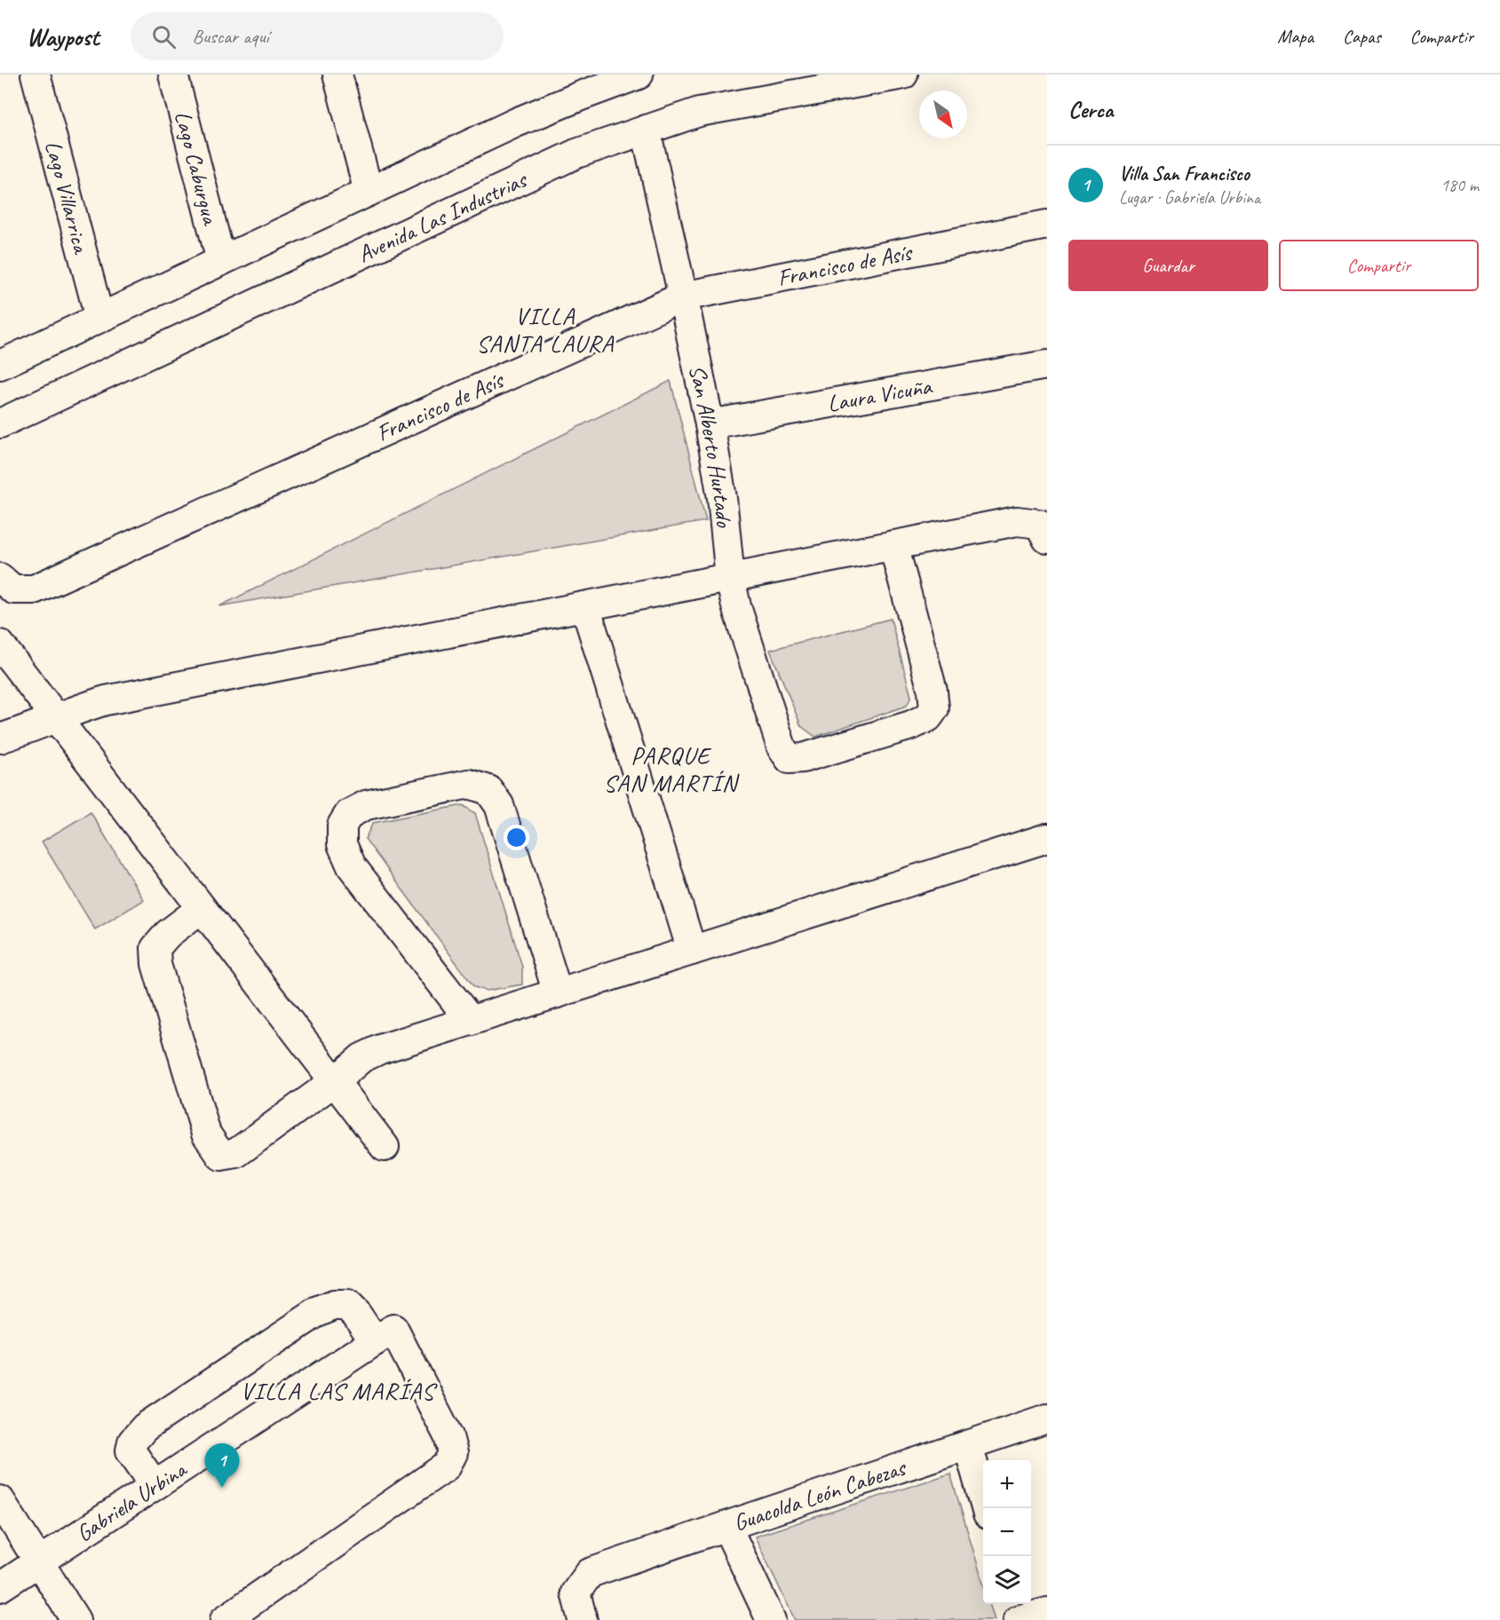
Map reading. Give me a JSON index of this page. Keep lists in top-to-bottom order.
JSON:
{
  "streets": {
    "street": [
      "Lago Caburgua",
      "Lago Villarrica",
      "Avenida Las Industrias",
      "Francisco de Asís",
      "Laura Vicuña",
      "San Alberto Hurtado",
      "Guacolda León Cabezas",
      "Gabriela Urbina"
    ]
  },
  "crossings": [
    ["Avenida Las Industrias", "San Alberto Hurtado"],
    ["Francisco de Asís", "San Alberto Hurtado"],
    ["Laura Vicuña", "San Alberto Hurtado"]
  ],
  "districts": ["VILLA SANTA LAURA", "PARQUE SAN MARTÍN", "VILLA LAS MARÍAS"],
  "north": "bottom right",
  "page": {
    "header": "Waypost",
    "search": "Buscar aquí",
    "nav": ["Mapa", "Capas", "Compartir"],
    "heading": "Cerca",
    "list": [
      {
        "mark": "1",
        "name": "Villa San Francisco",
        "note": "Lugar · Gabriela Urbina",
        "value": "180 m"
      }
    ],
    "buttons": ["Guardar", "Compartir"],
    "pins": "1",
    "map_buttons": ["+", "−"]
  }
}
